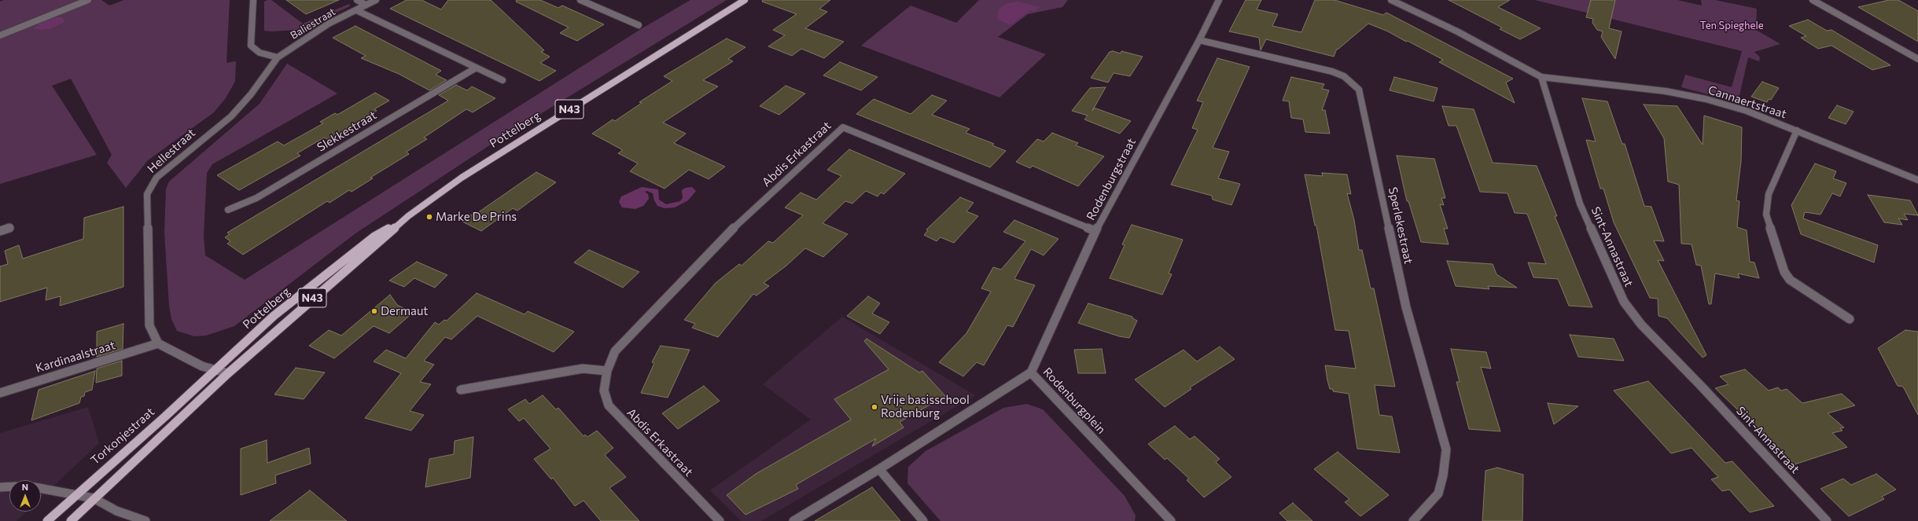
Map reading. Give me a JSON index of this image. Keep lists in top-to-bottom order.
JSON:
{
  "streets": {
    "main road": ["N43", "Pottelberg", "Torkonjestraat"],
    "street": [
      "Baliestraat",
      "Cannaertstraat",
      "Slekkestraat",
      "Hellestraat",
      "Abdis Erkastraat",
      "Rodenburgstraat",
      "Sperlekestraat",
      "Sint-Annastraat",
      "Kardinaalstraat",
      "Rodenburgplein"
    ]
  },
  "crossings": [
    ["Baliestraat", "Hellestraat"],
    ["Cannaertstraat", "Sint-Annastraat"],
    ["Pottelberg", "Torkonjestraat"],
    ["Hellestraat", "Kardinaalstraat"],
    ["Abdis Erkastraat", "Rodenburgstraat"],
    ["Rodenburgstraat", "Sperlekestraat"],
    ["Rodenburgstraat", "Rodenburgplein"]
  ],
  "parks": ["Ten Spieghele"],
  "places": ["Marke De Prins", "Dermaut", "Vrije basisschool Rodenburg"],
  "north": "top"
}
